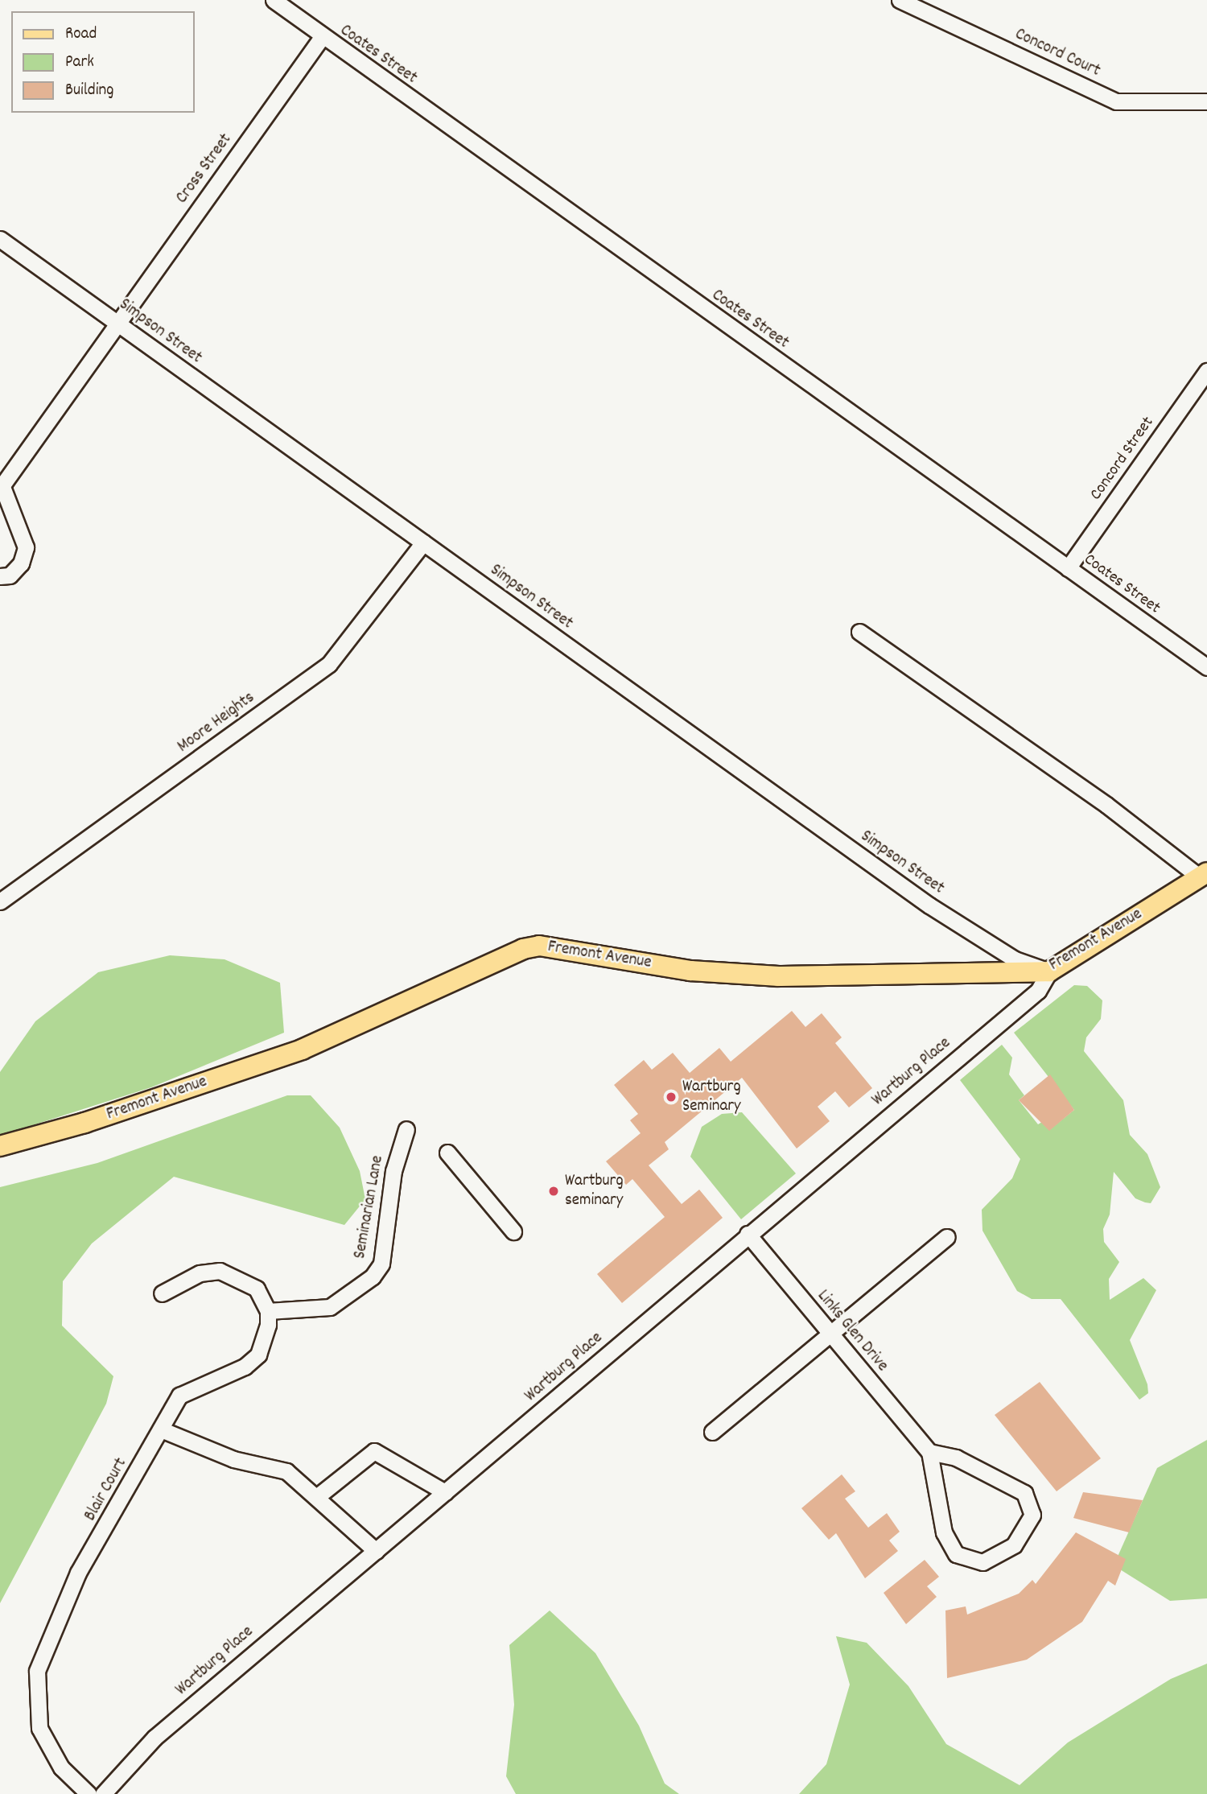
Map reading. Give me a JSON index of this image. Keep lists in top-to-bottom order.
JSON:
{
  "streets": {
    "main road": ["Fremont Avenue"],
    "street": [
      "Concord Court",
      "Coates Street",
      "Cross Street",
      "Simpson Street",
      "Concord Street",
      "Moore Heights",
      "Wartburg Place",
      "Seminarian Lane",
      "Links Glen Drive",
      "Blair Court"
    ]
  },
  "crossings": [
    ["Coates Street", "Cross Street"],
    ["Coates Street", "Concord Street"],
    ["Cross Street", "Simpson Street"],
    ["Simpson Street", "Moore Heights"],
    ["Simpson Street", "Fremont Avenue"],
    ["Simpson Street", "Wartburg Place"],
    ["Fremont Avenue", "Wartburg Place"],
    ["Wartburg Place", "Links Glen Drive"],
    ["Seminarian Lane", "Blair Court"]
  ],
  "places": ["Wartburg Seminary", "Wartburg seminary"],
  "legend": ["Road", "Park", "Building"]
}
